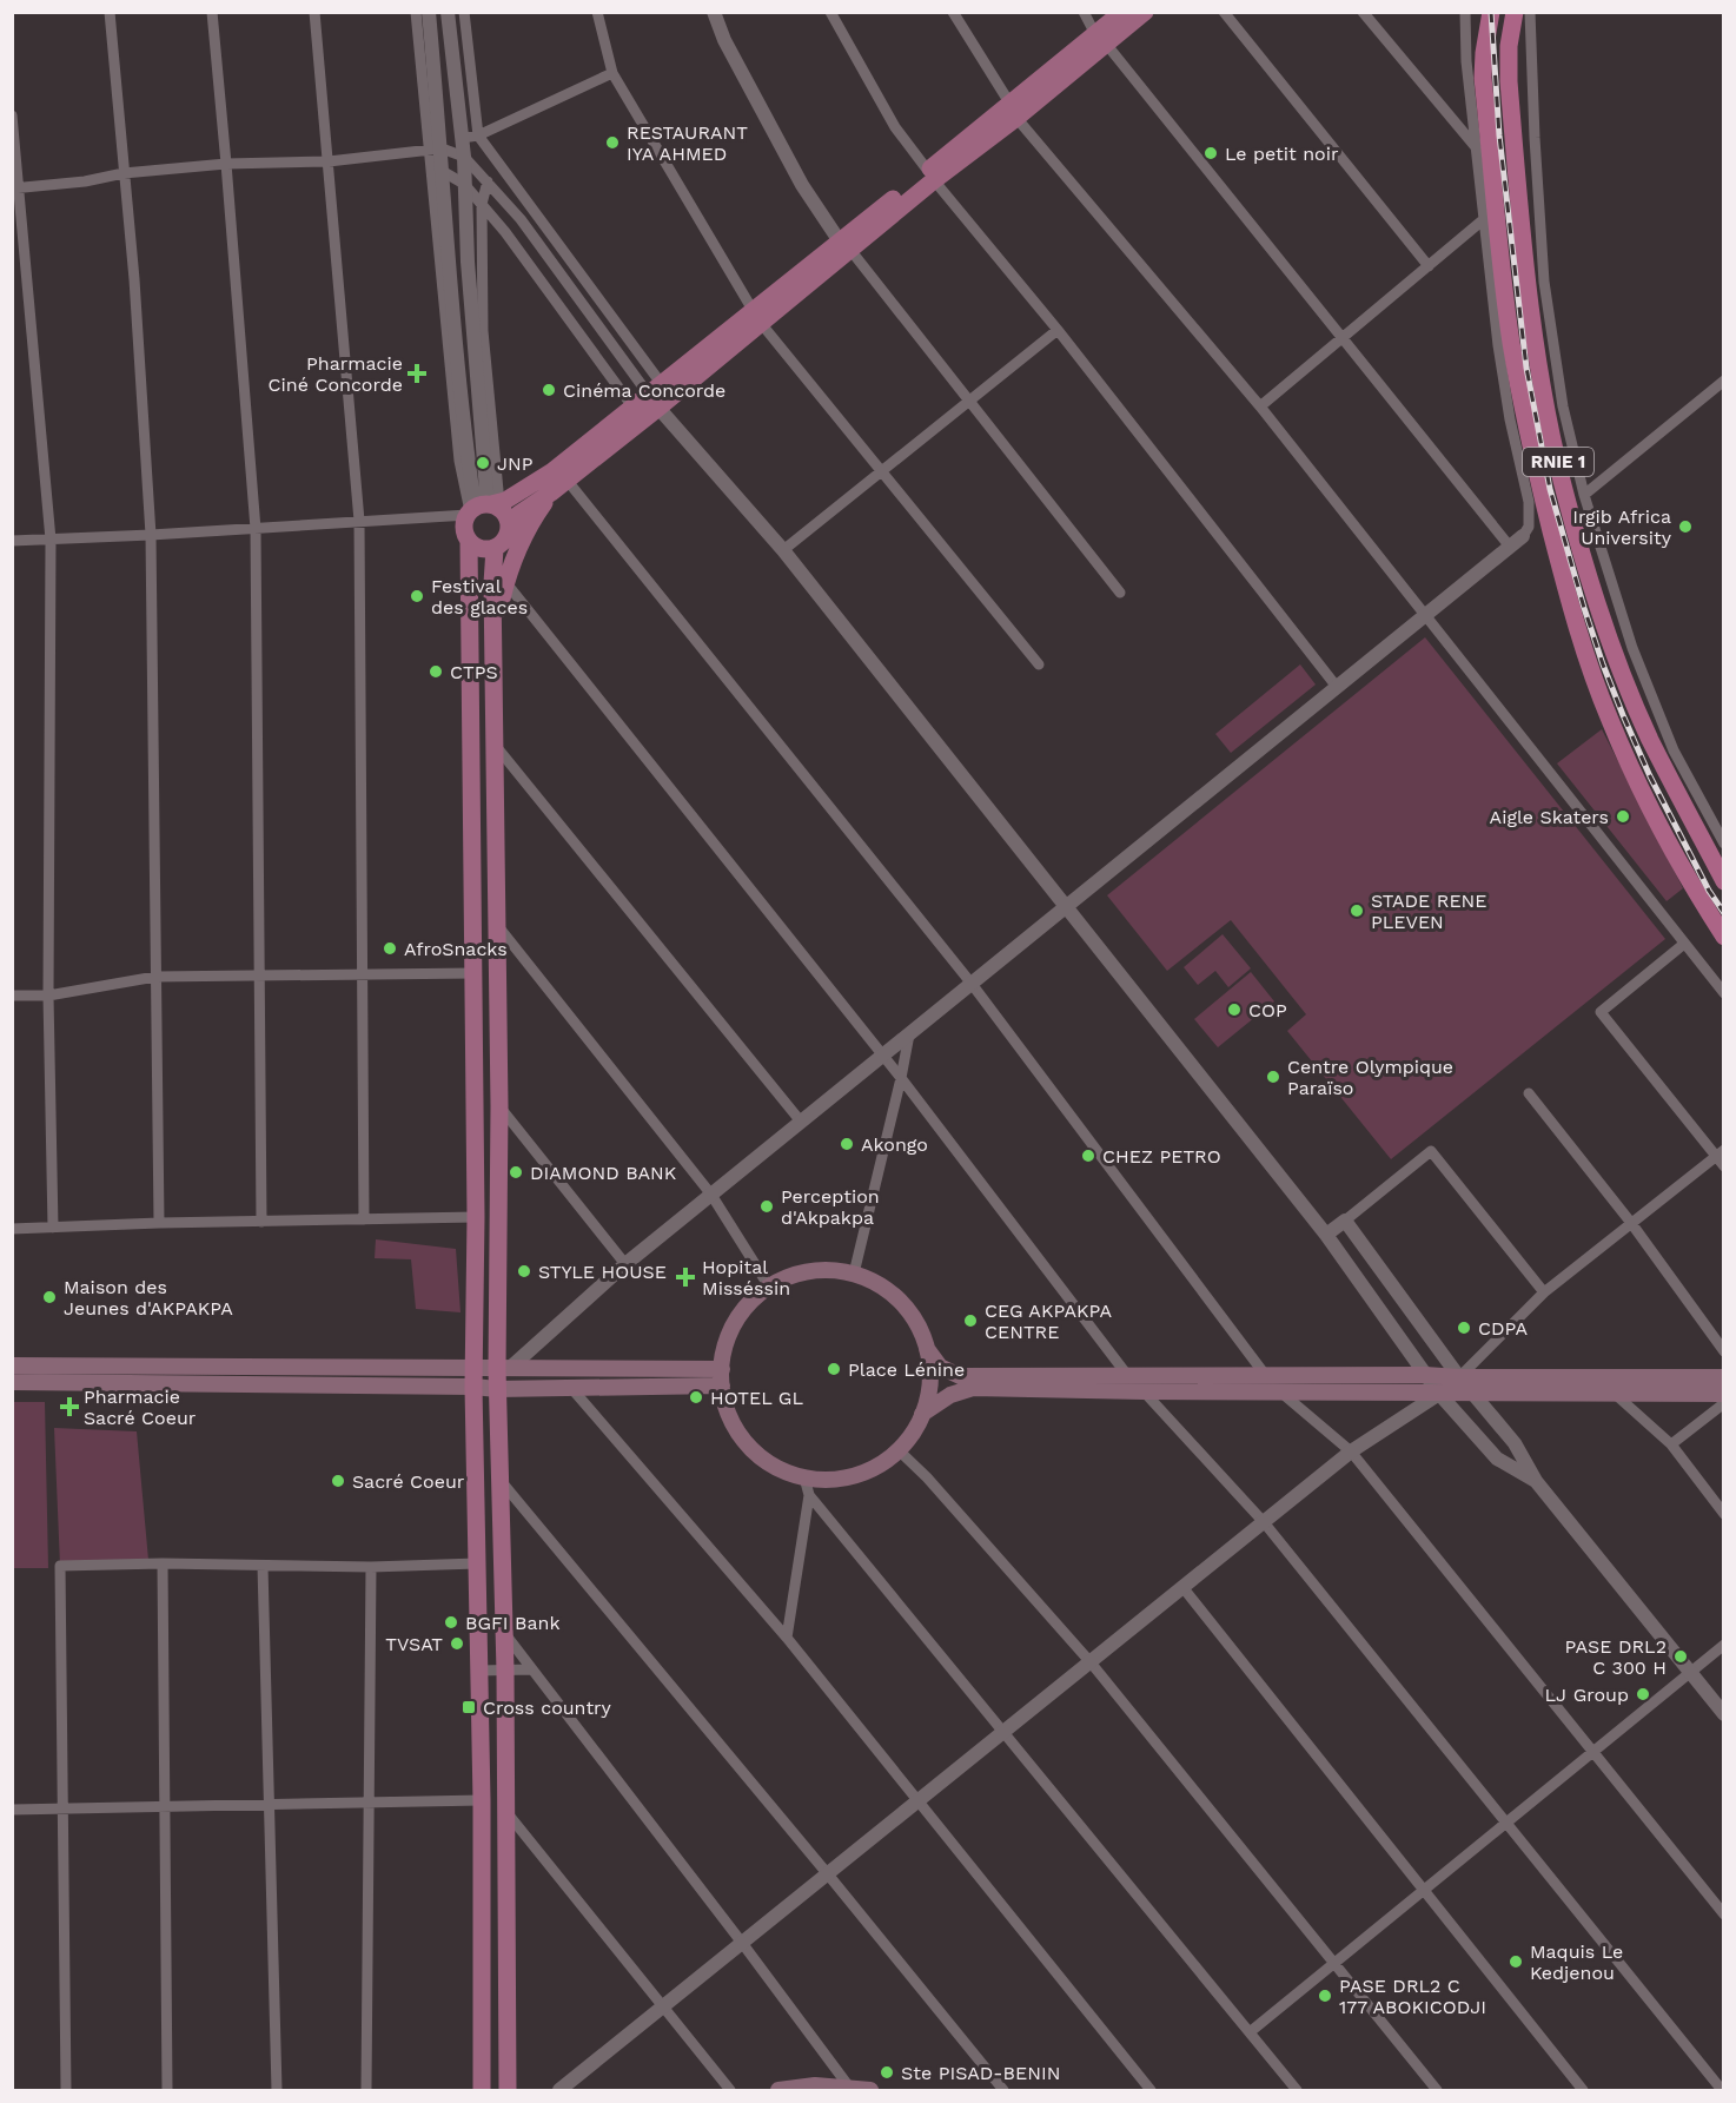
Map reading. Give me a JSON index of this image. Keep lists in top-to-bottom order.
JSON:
{
  "streets": {
    "highway": ["RNIE 1"]
  },
  "places": {
    "other": [
      "RESTAURANT IYA AHMED",
      "Le petit noir",
      "Cinéma Concorde",
      "JNP",
      "Irgib Africa University",
      "Festival des glaces",
      "CTPS",
      "Aigle Skaters",
      "STADE RENE PLEVEN",
      "AfroSnacks",
      "COP",
      "Centre Olympique Paraïso",
      "Akongo",
      "CHEZ PETRO",
      "DIAMOND BANK",
      "Perception d'Akpakpa",
      "STYLE HOUSE",
      "Maison des Jeunes d'AKPAKPA",
      "CEG AKPAKPA CENTRE",
      "CDPA",
      "Place Lénine",
      "HOTEL GL",
      "Sacré Coeur",
      "BGFI Bank",
      "TVSAT",
      "PASE DRL2 C 300 H",
      "LJ Group",
      "Maquis Le Kedjenou",
      "PASE DRL2 C 177 ABOKICODJI",
      "Ste PISAD-BENIN"
    ],
    "health": ["Pharmacie Ciné Concorde", "Hopital Misséssin", "Pharmacie Sacré Coeur"],
    "transit": ["Cross country"]
  }
}
